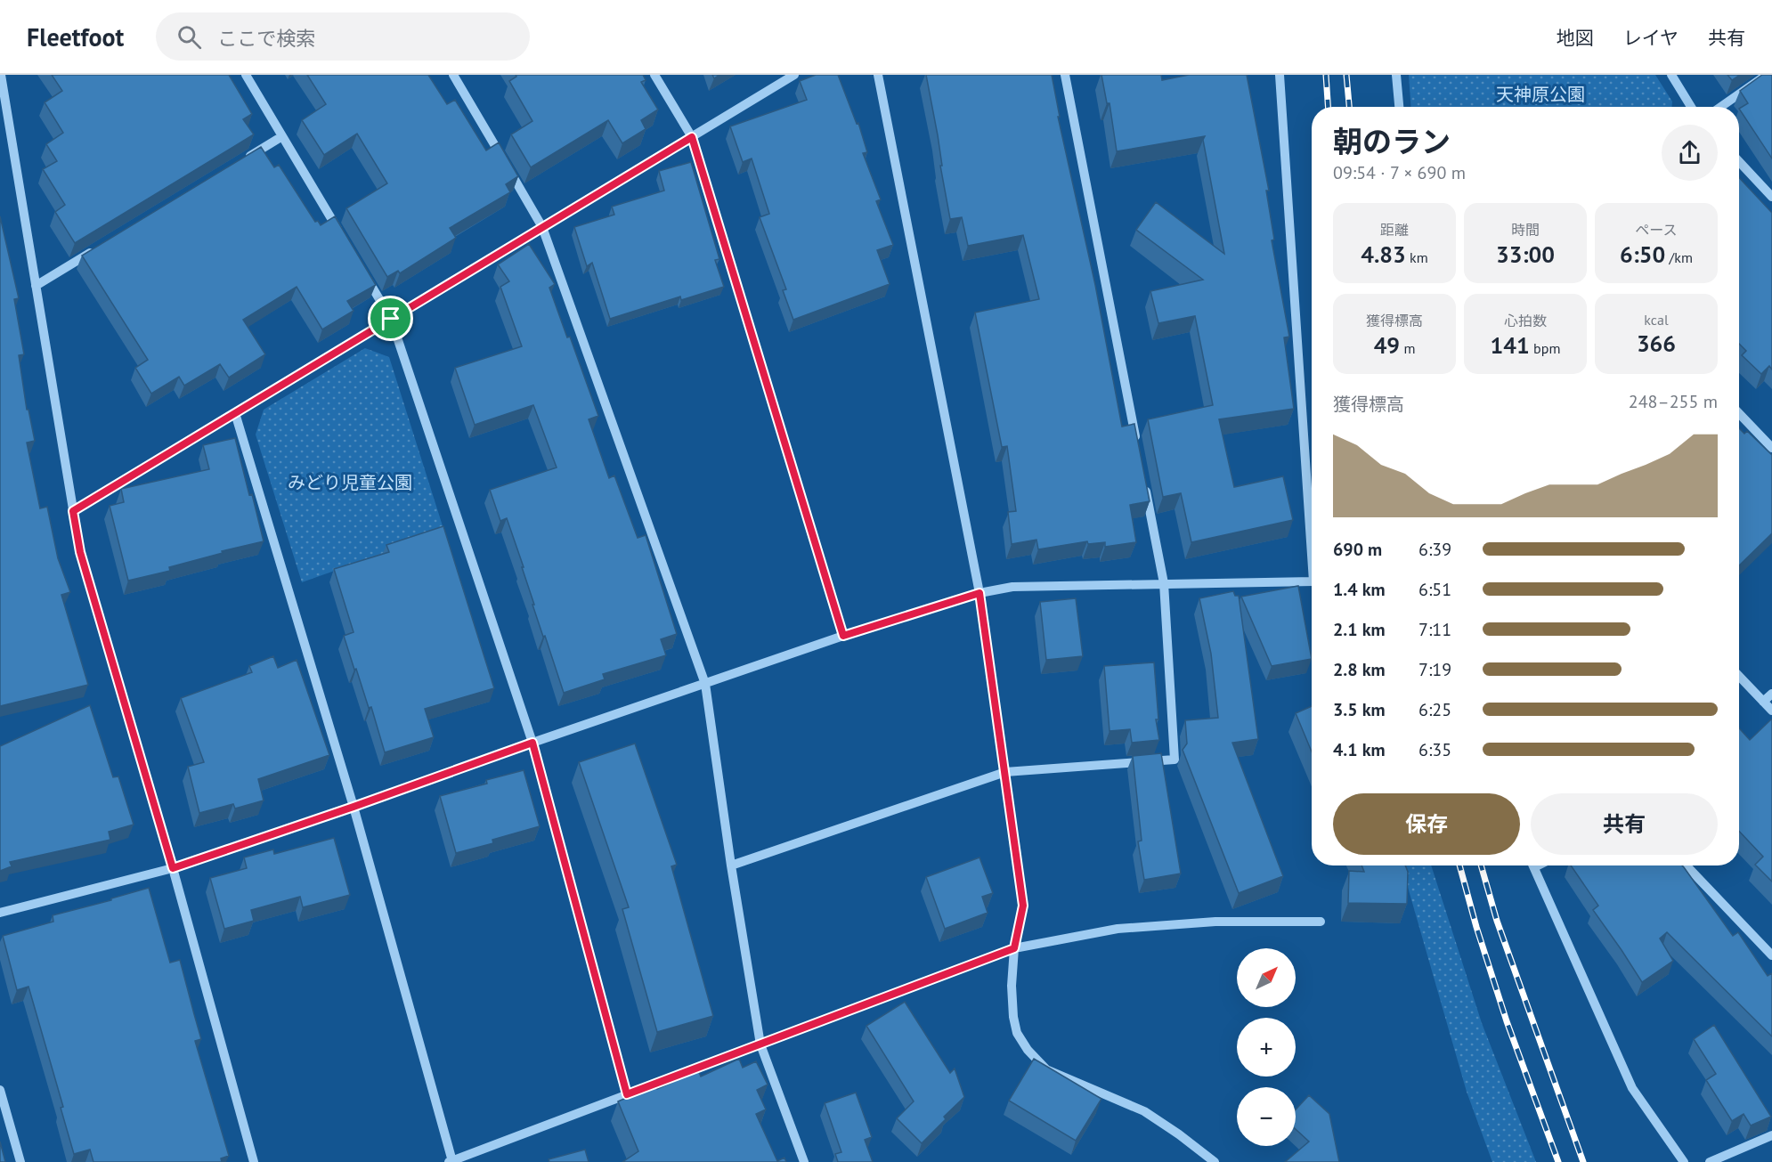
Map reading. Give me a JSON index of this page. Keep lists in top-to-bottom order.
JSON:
{
  "parks": ["天神原公園", "みどり児童公園"],
  "north": "top right",
  "page": {
    "header": "Fleetfoot",
    "search": "ここで検索",
    "nav": ["地図", "レイヤ", "共有"],
    "heading": ["朝のラン", "09:54 · 7 × 690 m"],
    "stats": [
      ["距離", "4.83 km"],
      ["時間", "33:00"],
      ["ペース", "6:50 /km"],
      ["獲得標高", "49 m"],
      ["心拍数", "141 bpm"],
      ["kcal", "366"]
    ],
    "chart": ["獲得標高", "248–255 m"],
    "list": [
      {
        "name": "690 m",
        "note": "6:39"
      },
      {
        "name": "1.4 km",
        "note": "6:51"
      },
      {
        "name": "2.1 km",
        "note": "7:11"
      },
      {
        "name": "2.8 km",
        "note": "7:19"
      },
      {
        "name": "3.5 km",
        "note": "6:25"
      },
      {
        "name": "4.1 km",
        "note": "6:35"
      }
    ],
    "buttons": ["保存", "共有"],
    "map_buttons": ["+", "−"]
  }
}
